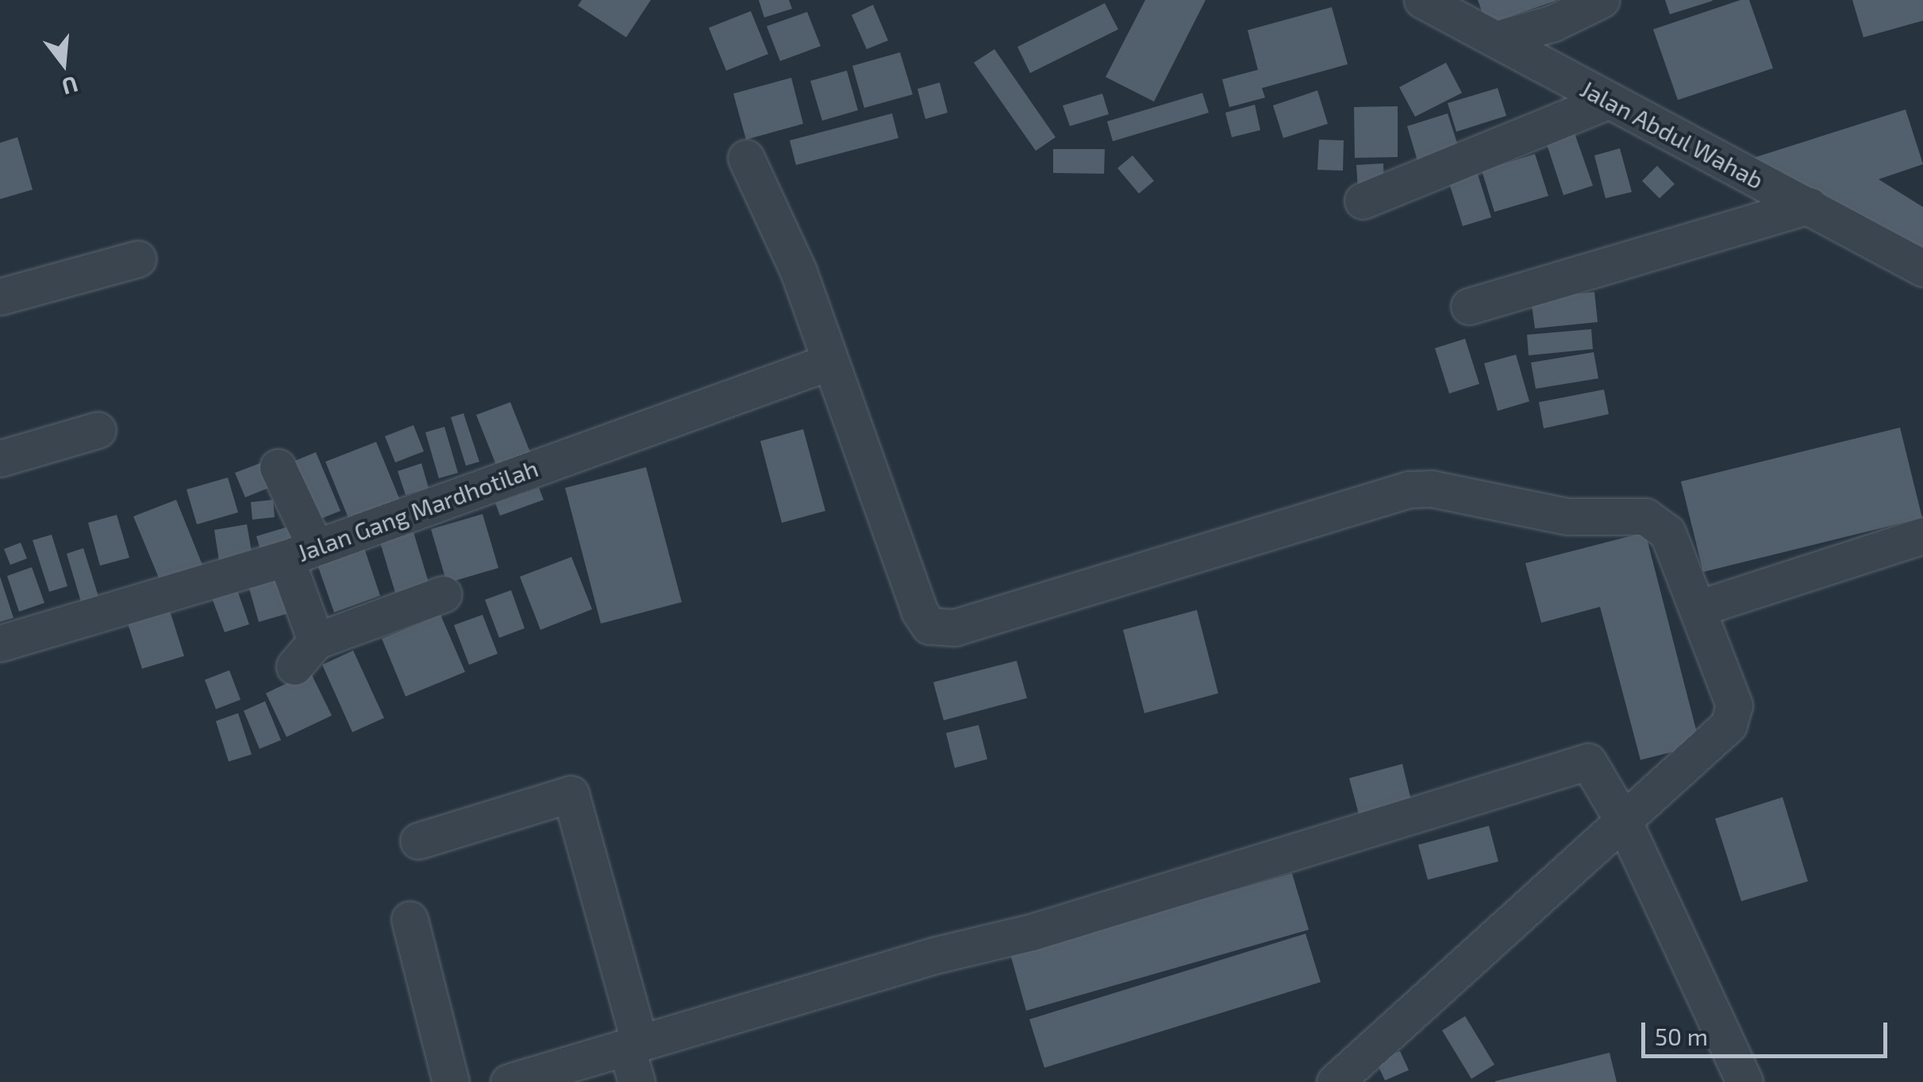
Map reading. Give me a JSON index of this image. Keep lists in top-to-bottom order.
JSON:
{
  "streets": {
    "street": ["Jalan Abdul Wahab", "Jalan Gang Mardhotilah"]
  },
  "scale_bar": "50 m",
  "north": "bottom"
}
